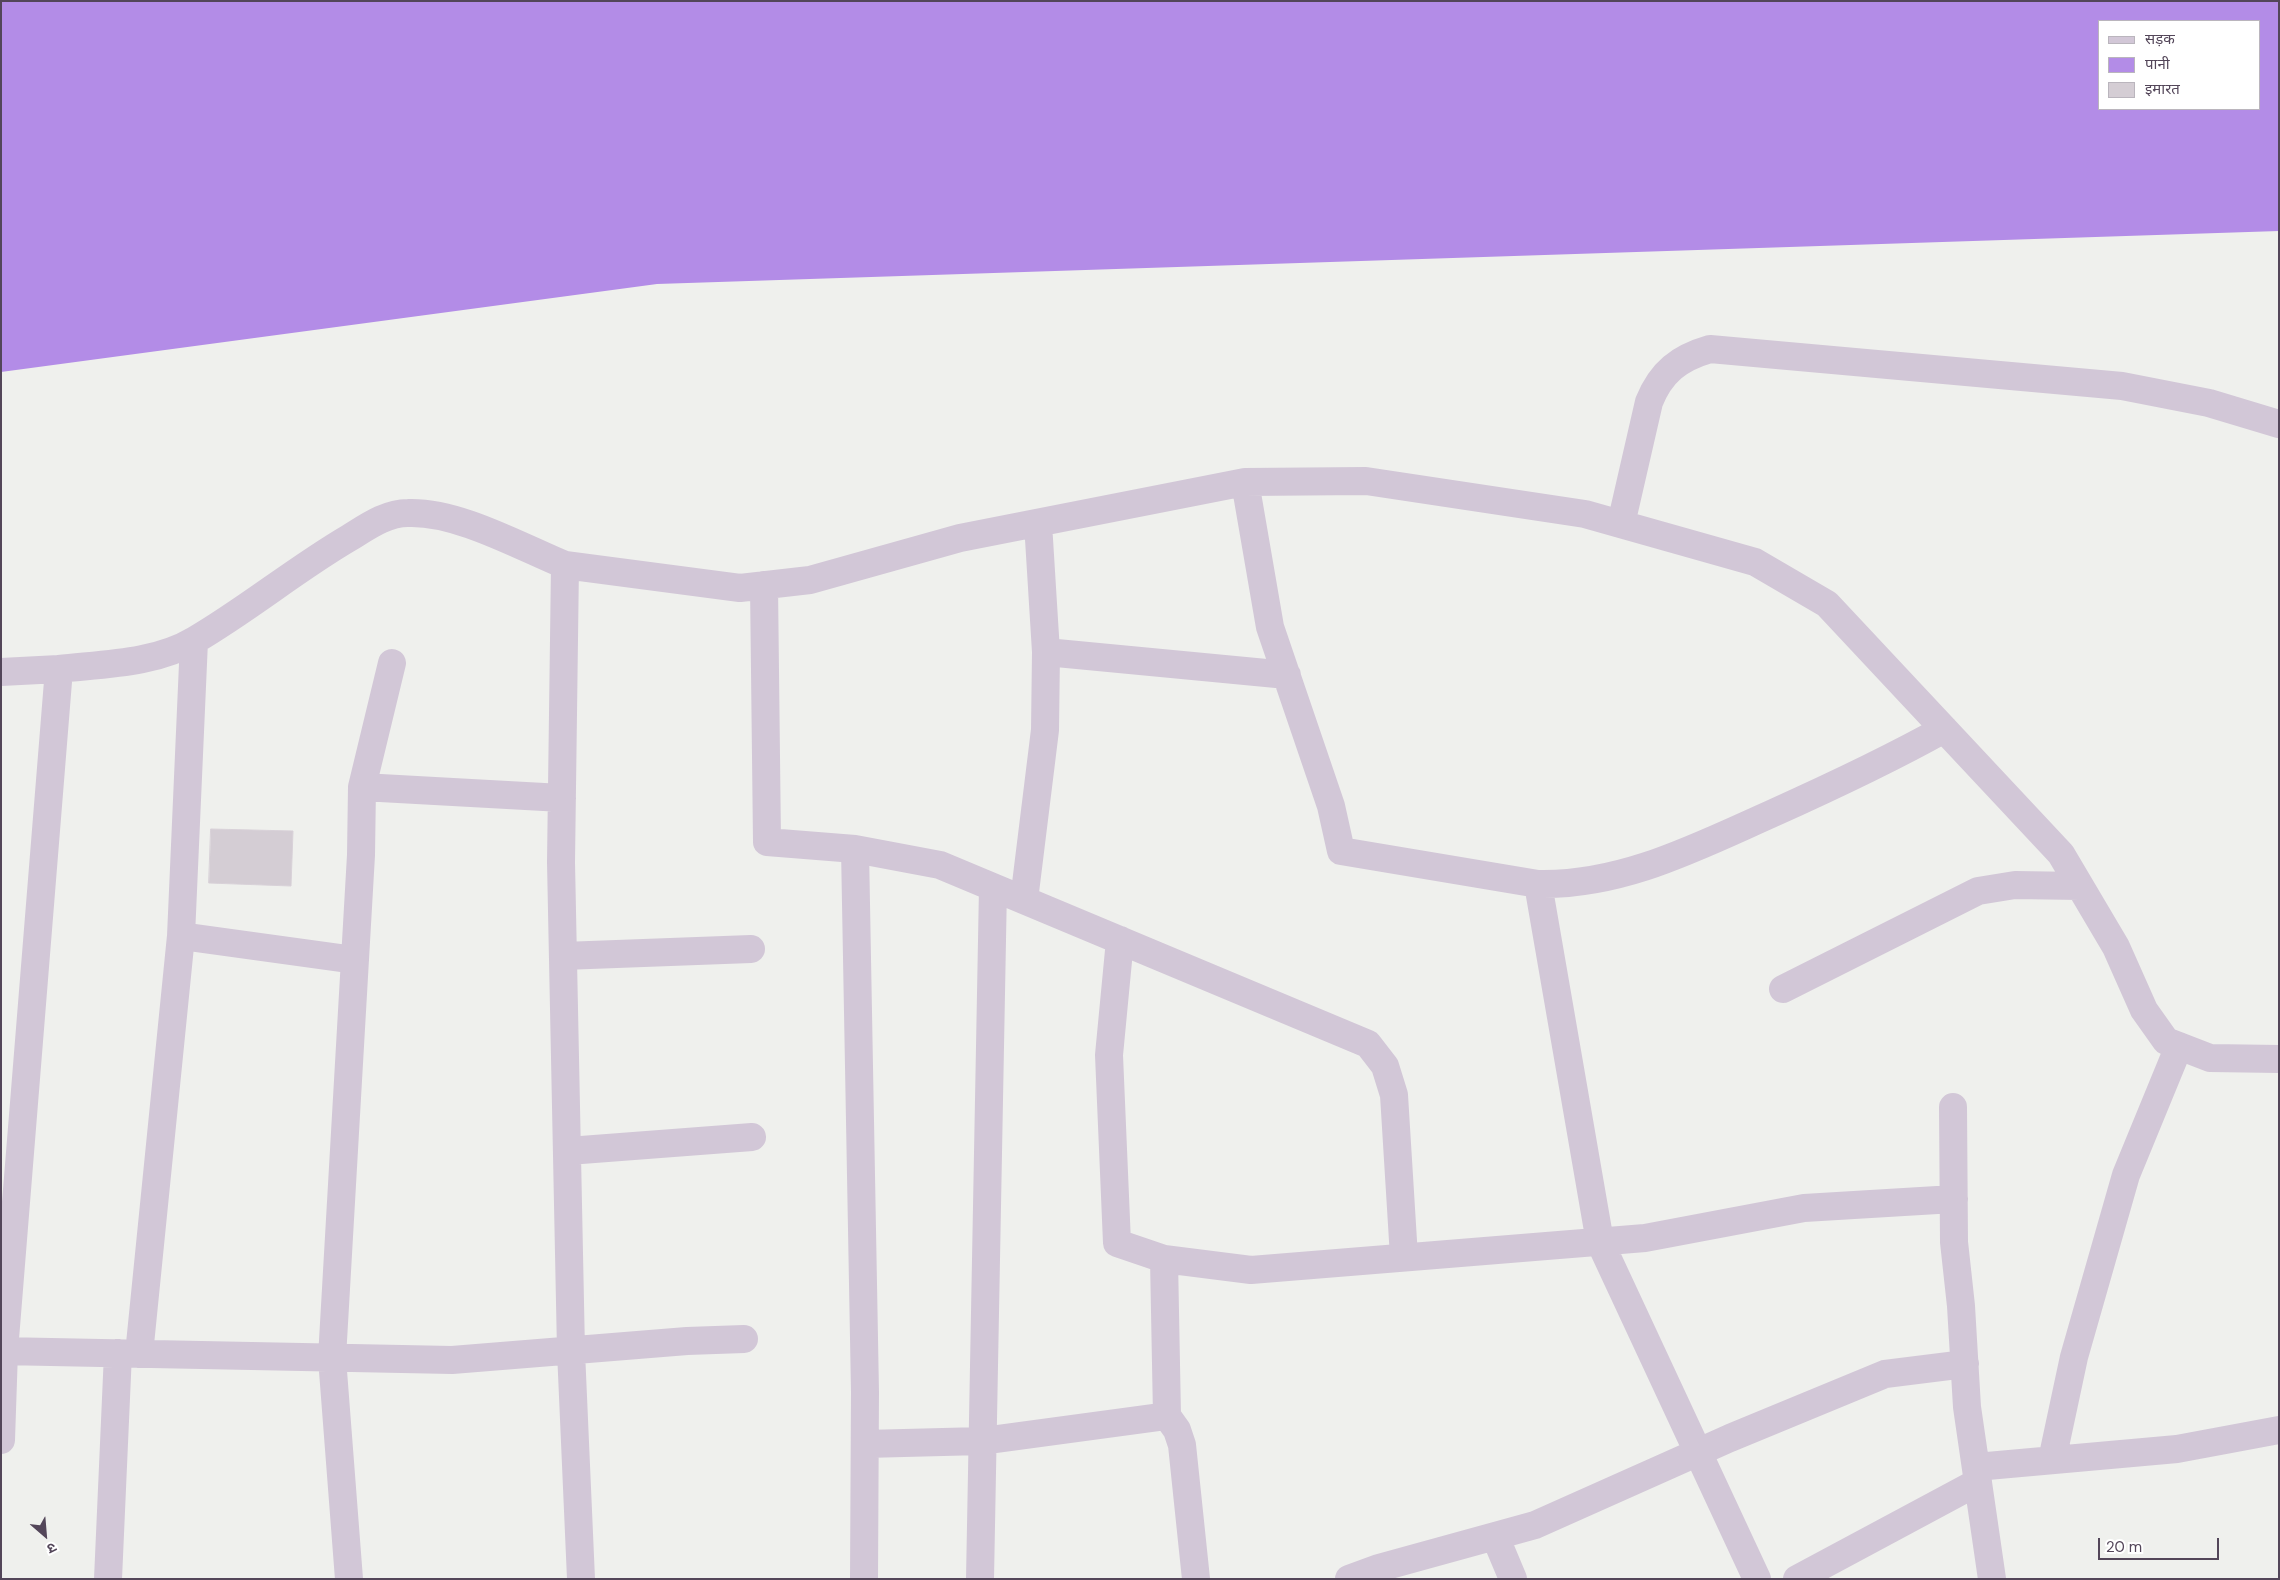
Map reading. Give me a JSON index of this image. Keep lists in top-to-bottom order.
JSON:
{
  "legend": ["सड़क", "पानी", "इमारत"],
  "scale_bar": "20 m",
  "north": "bottom right"
}
